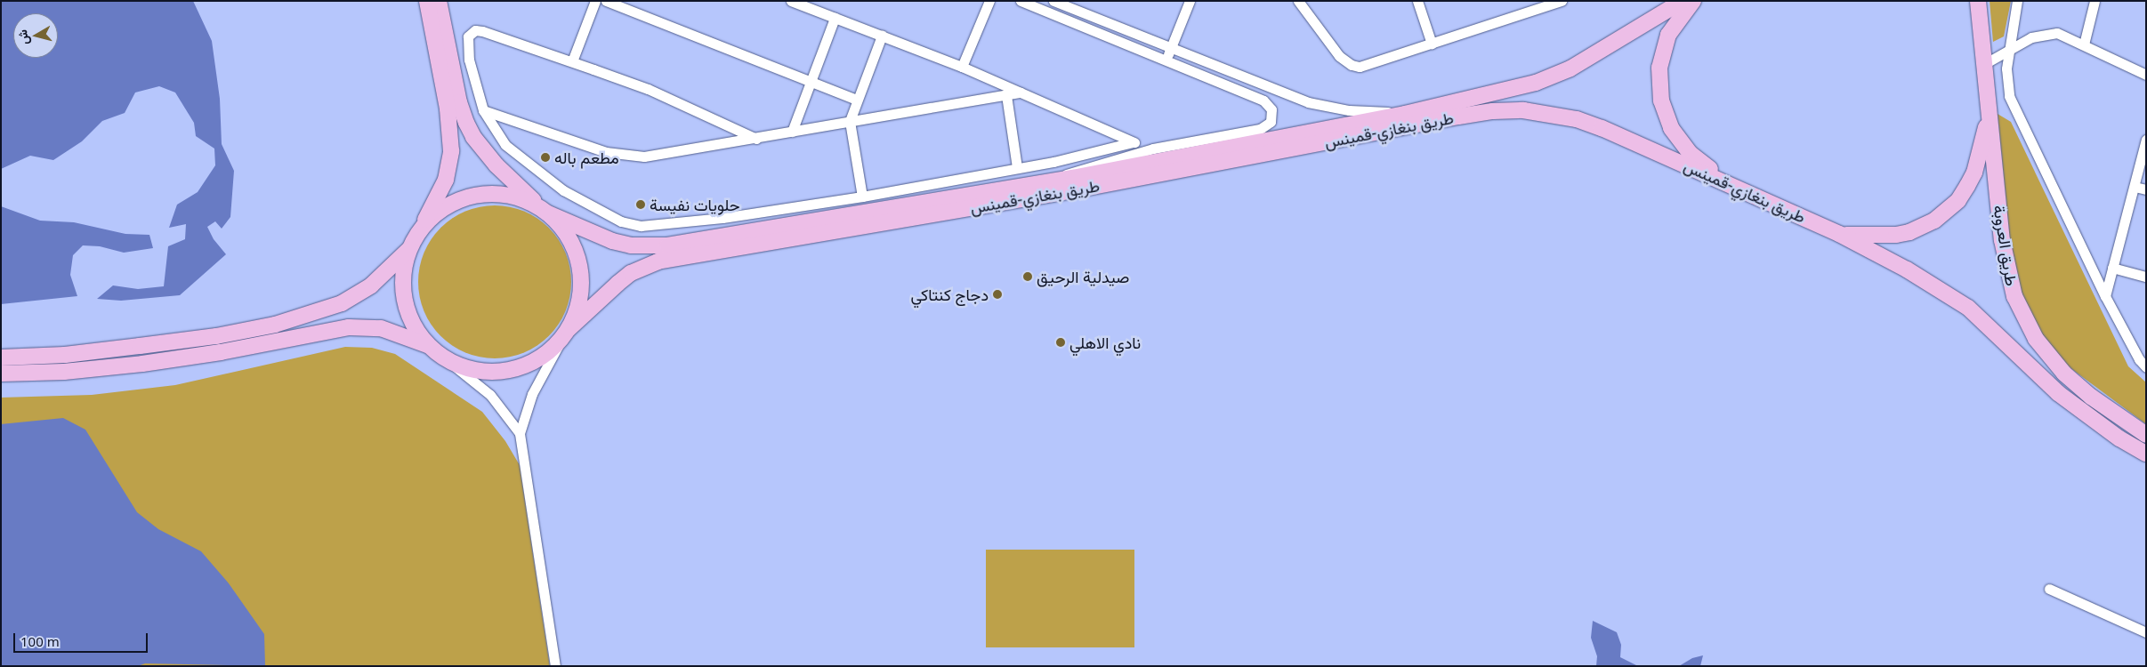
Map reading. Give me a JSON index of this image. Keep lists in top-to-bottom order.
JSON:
{
  "streets": {
    "main road": ["طريق بنغازي-قمينس", "طريق العروبة"]
  },
  "places": [
    "مطعم باله",
    "حلويات نفيسة",
    "صيدلية الرحيق",
    "دجاج كنتاكي",
    "نادي الاهلي"
  ],
  "scale_bar": "100 m",
  "north": "left"
}
